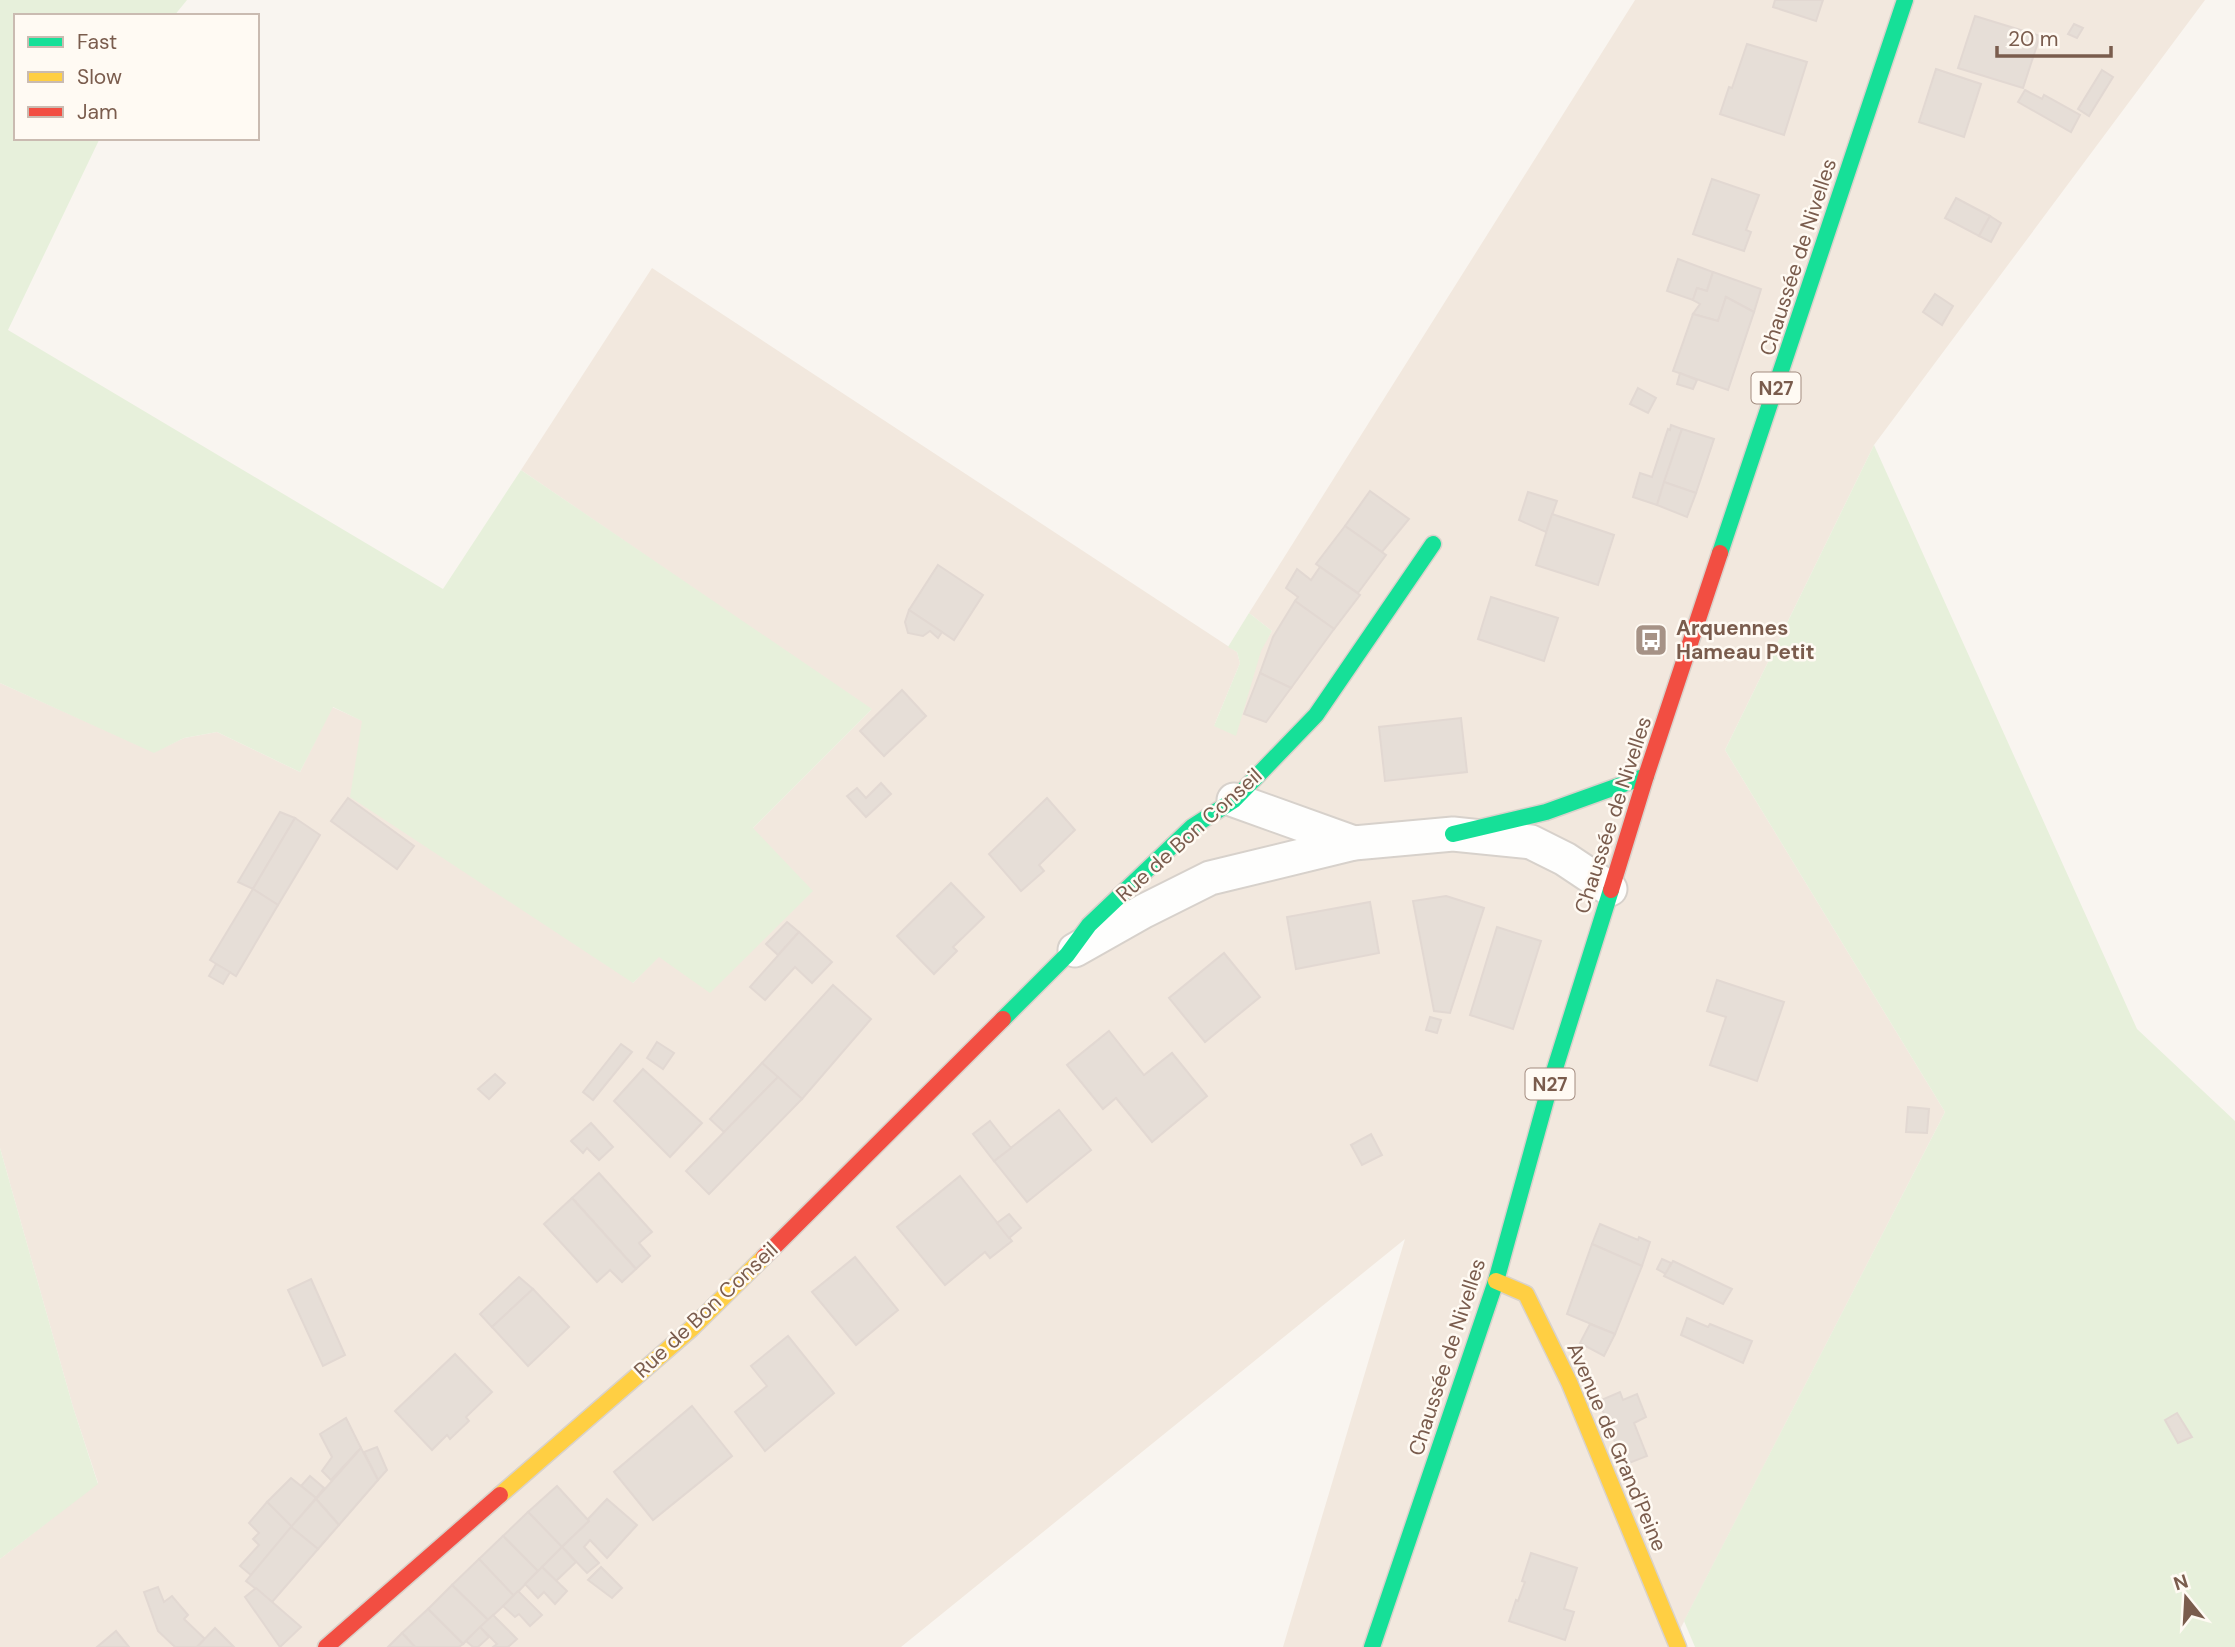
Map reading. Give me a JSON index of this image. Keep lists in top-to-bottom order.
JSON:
{
  "streets": {
    "street": [
      "Chaussée de Nivelles",
      "N27",
      "Rue de Bon Conseil",
      "Avenue de Grand'Peine"
    ]
  },
  "crossings": [
    ["Chaussée de Nivelles", "Rue de Bon Conseil"],
    ["Chaussée de Nivelles", "Avenue de Grand'Peine"]
  ],
  "places": {
    "bus stop": ["Arquennes Hameau Petit"]
  },
  "legend": ["Fast", "Slow", "Jam"],
  "scale_bar": "20 m",
  "north": "top"
}
